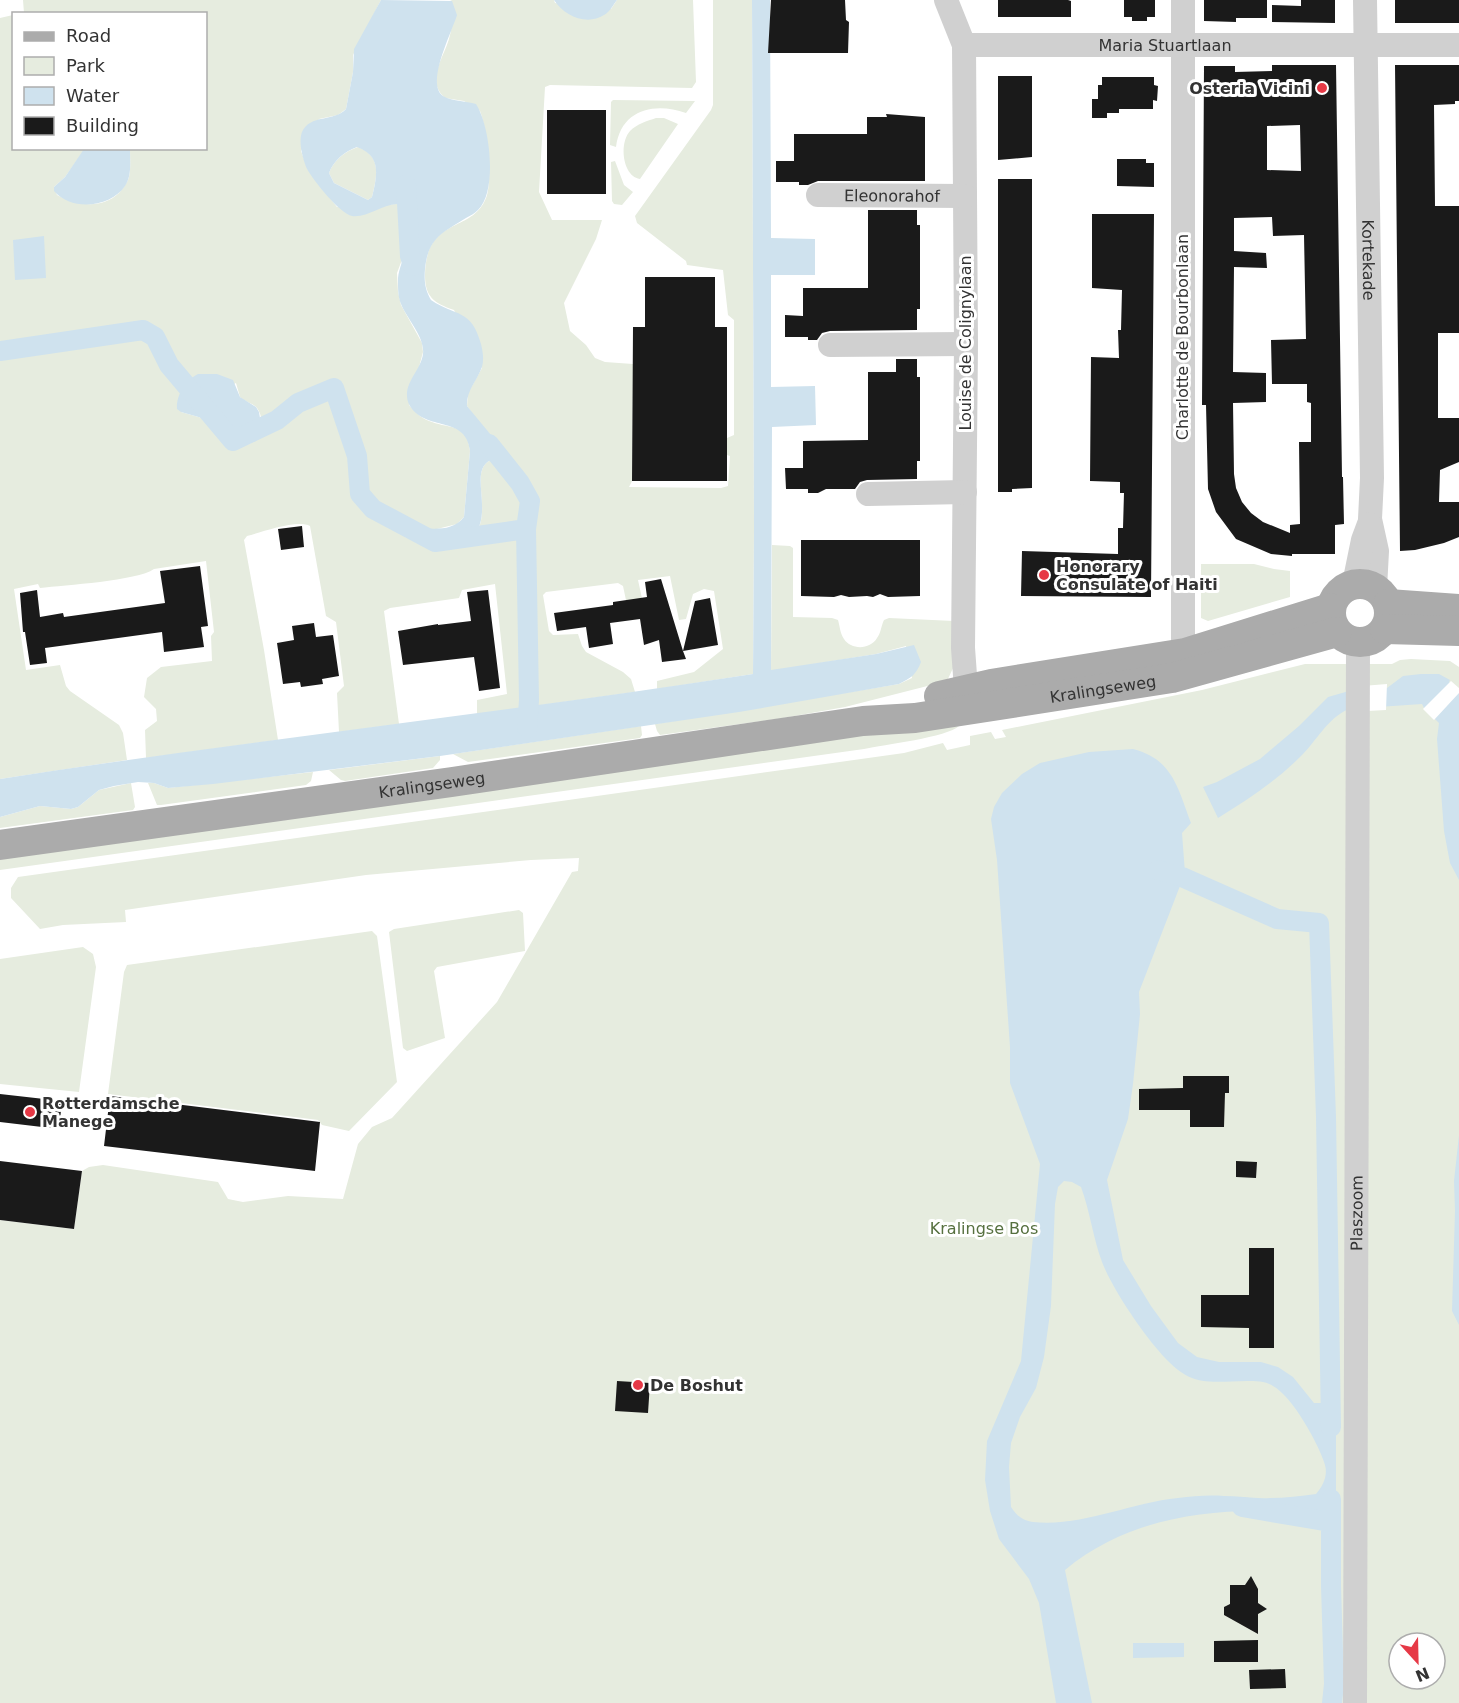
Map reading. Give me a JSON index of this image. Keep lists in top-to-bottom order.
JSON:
{
  "streets": {
    "main road": ["Kralingseweg"],
    "street": [
      "Maria Stuartlaan",
      "Eleonorahof",
      "Kortekade",
      "Charlotte de Bourbonlaan",
      "Louise de Colignylaan",
      "Plaszoom"
    ]
  },
  "crossings": [
    ["Maria Stuartlaan", "Kortekade"],
    ["Maria Stuartlaan", "Charlotte de Bourbonlaan"],
    ["Maria Stuartlaan", "Louise de Colignylaan"],
    ["Eleonorahof", "Louise de Colignylaan"],
    ["Kortekade", "Kralingseweg"],
    ["Charlotte de Bourbonlaan", "Kralingseweg"],
    ["Louise de Colignylaan", "Kralingseweg"],
    ["Kralingseweg", "Plaszoom"]
  ],
  "parks": ["Kralingse Bos"],
  "places": [
    "Osteria Vicini",
    "Honorary Consulate of Haiti",
    "Rotterdamsche Manege",
    "De Boshut"
  ],
  "legend": [
    "Road",
    "Park",
    "Water",
    "Building"
  ],
  "north": "bottom"
}
